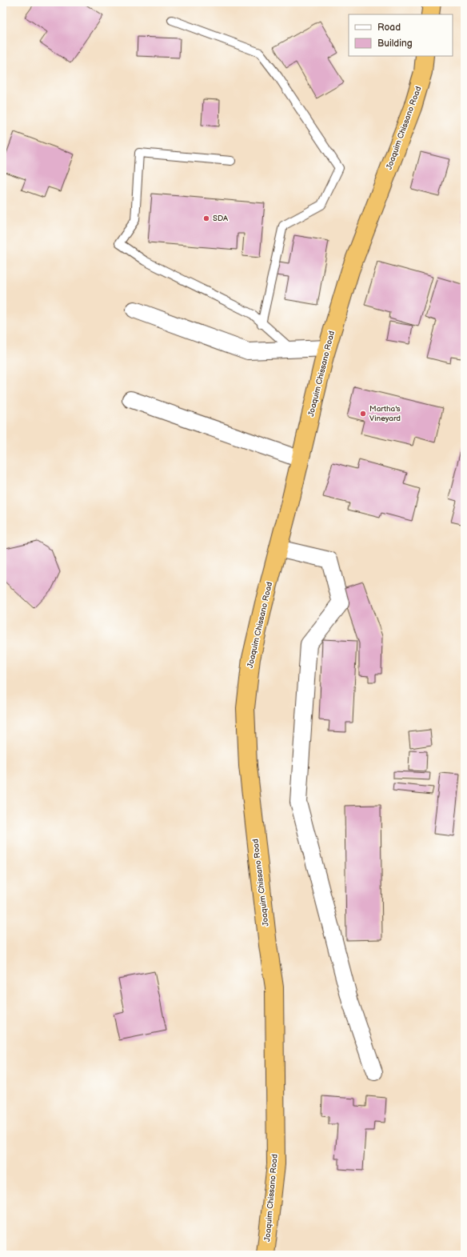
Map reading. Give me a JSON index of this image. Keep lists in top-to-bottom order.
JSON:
{
  "streets": {
    "highway": ["Joaquim Chissano Road"]
  },
  "places": ["SDA", "Martha's Vineyard"],
  "legend": ["Road", "Building"]
}
